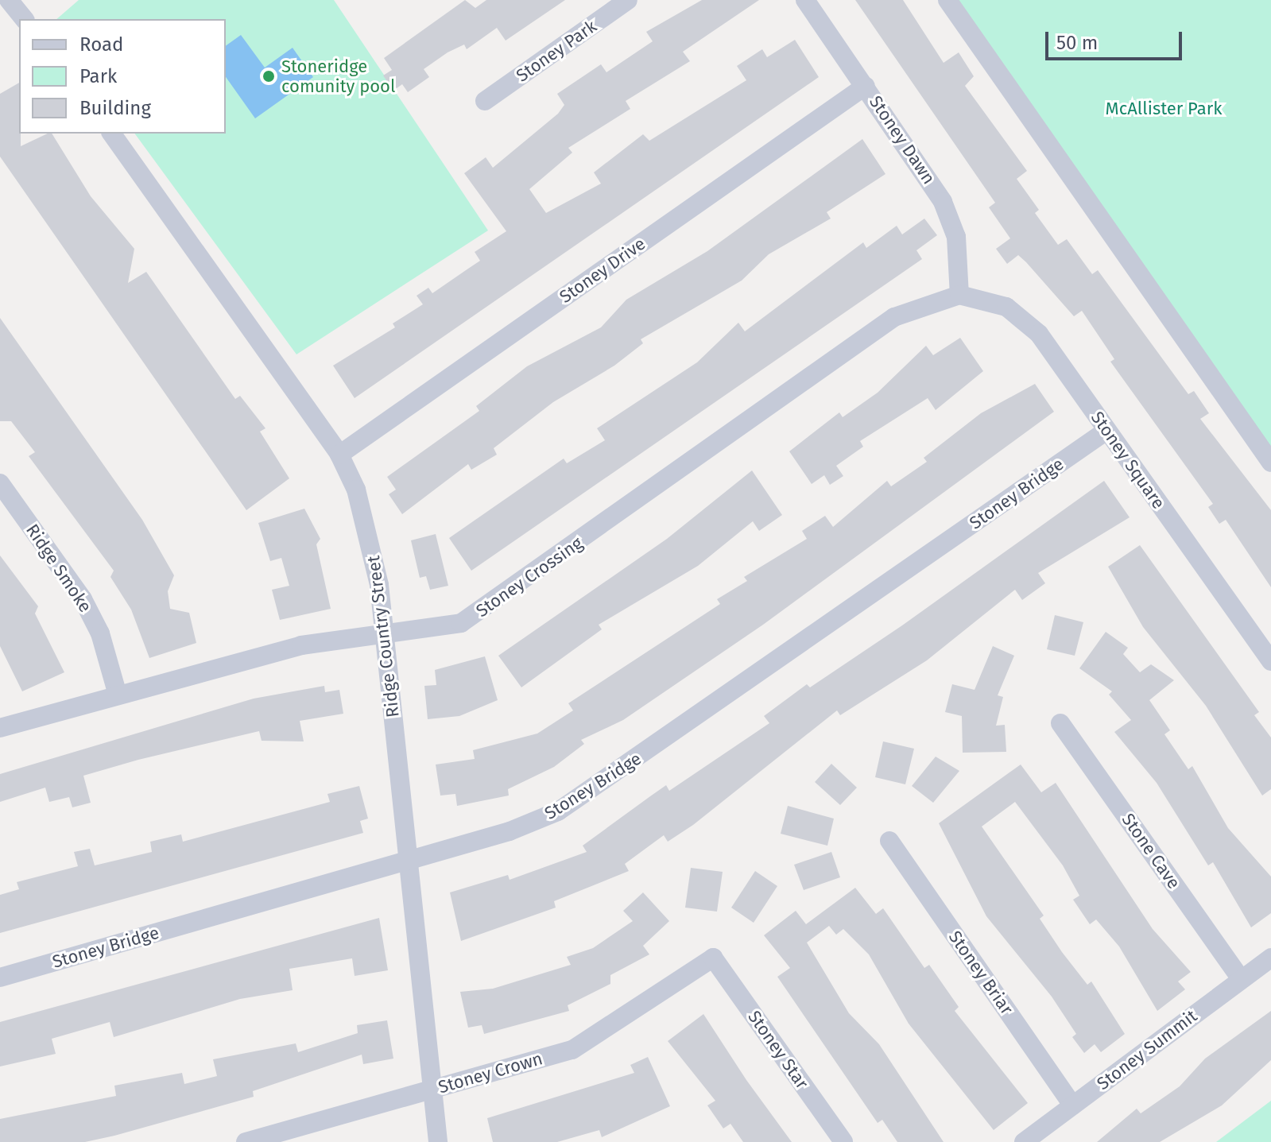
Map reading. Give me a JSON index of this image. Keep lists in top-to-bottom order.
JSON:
{
  "streets": {
    "street": [
      "Stoney Park",
      "Stoney Dawn",
      "Stoney Drive",
      "Stoney Square",
      "Stoney Bridge",
      "Ridge Smoke",
      "Stoney Crossing",
      "Ridge Country Street",
      "Stone Cave",
      "Stoney Briar",
      "Stoney Star",
      "Stoney Summit",
      "Stoney Crown"
    ]
  },
  "crossings": [
    ["Stoney Dawn", "Stoney Drive"],
    ["Stoney Dawn", "Stoney Square"],
    ["Stoney Dawn", "Stoney Crossing"],
    ["Stoney Drive", "Ridge Country Street"],
    ["Stoney Square", "Stoney Bridge"],
    ["Stoney Square", "Stoney Crossing"],
    ["Stoney Bridge", "Ridge Country Street"],
    ["Ridge Smoke", "Stoney Crossing"],
    ["Stoney Crossing", "Ridge Country Street"],
    ["Ridge Country Street", "Stoney Crown"],
    ["Stone Cave", "Stoney Summit"],
    ["Stoney Briar", "Stoney Summit"],
    ["Stoney Star", "Stoney Crown"]
  ],
  "parks": ["McAllister Park"],
  "places": ["Stoneridge comunity pool"],
  "legend": ["Road", "Park", "Building"],
  "scale_bar": "50 m"
}
